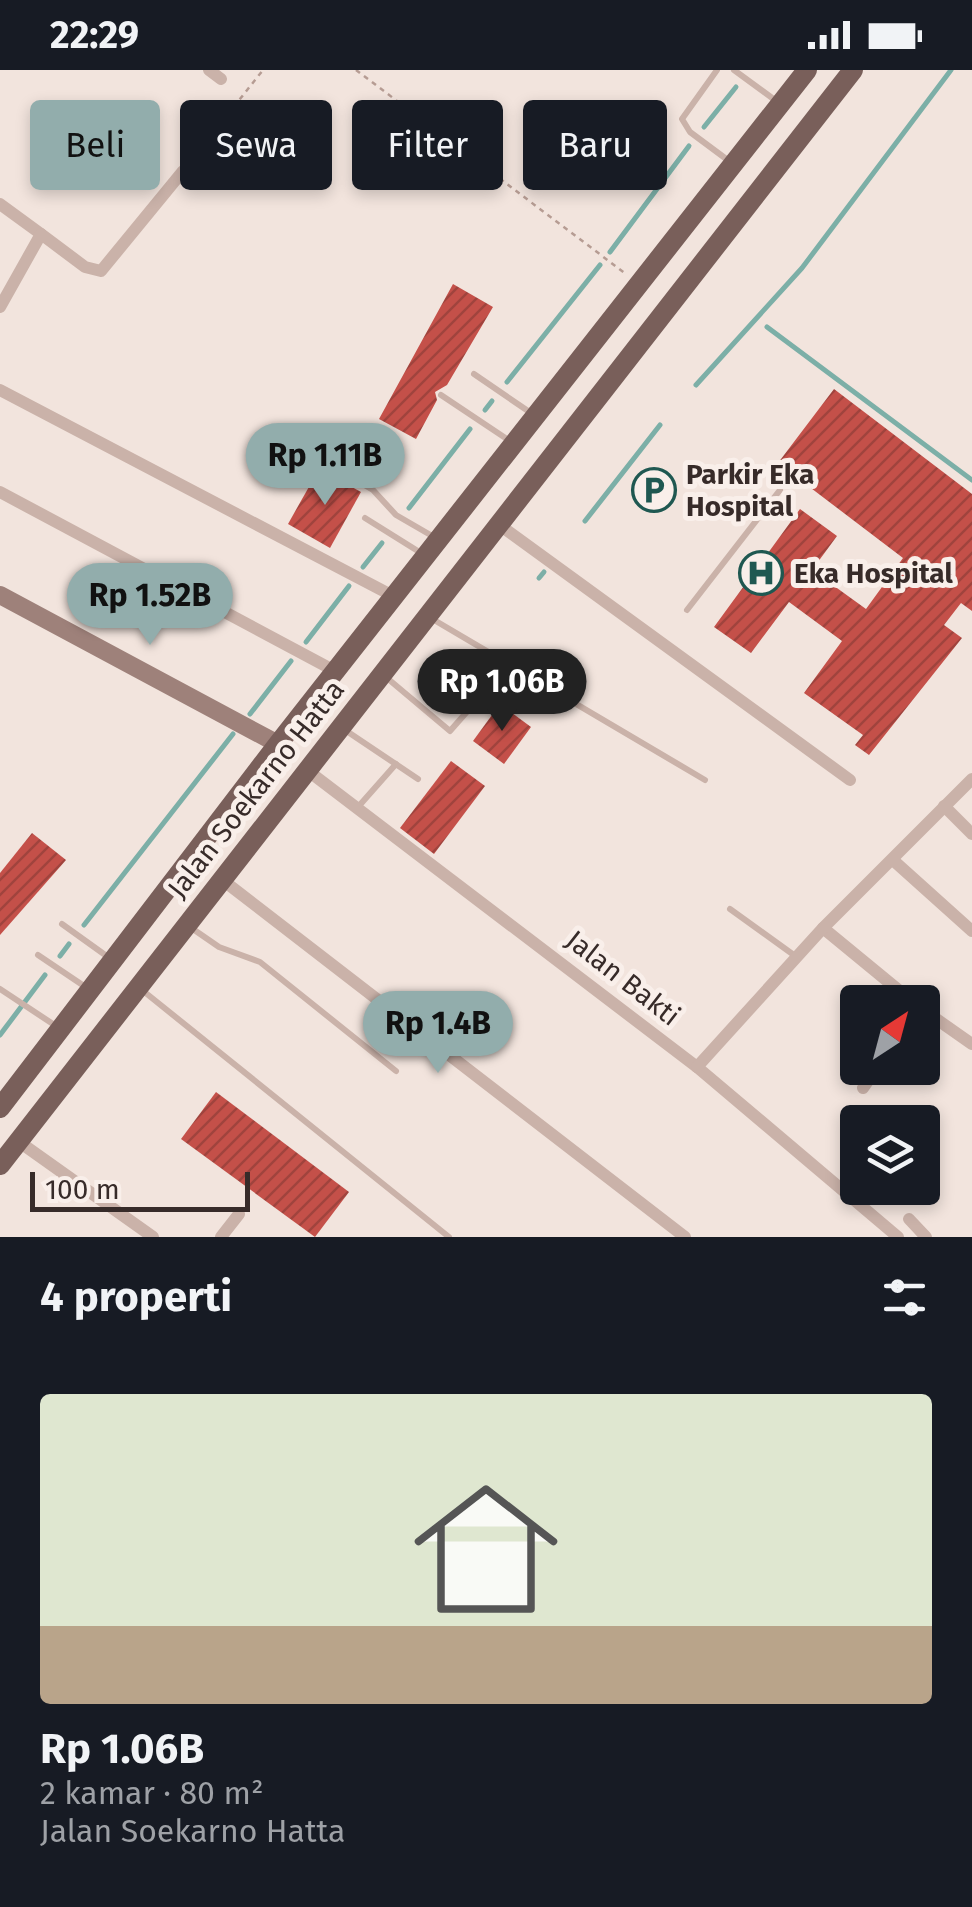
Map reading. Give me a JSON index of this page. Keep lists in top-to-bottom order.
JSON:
{
  "streets": {
    "main road": ["Jalan Soekarno Hatta"],
    "street": ["Jalan Bakti"]
  },
  "crossings": [
    ["Jalan Soekarno Hatta", "Jalan Bakti"]
  ],
  "places": {
    "parking": ["Parkir Eka Hospital"],
    "hospital": ["Eka Hospital"]
  },
  "scale_bar": "100 m",
  "north": "top right",
  "page": {
    "status": "22:29",
    "chip": [
      "Beli",
      "Sewa",
      "Filter",
      "Baru"
    ],
    "price": [
      "Rp 1.11B",
      "Rp 1.52B",
      "Rp 1.06B",
      "Rp 1.4B"
    ],
    "scale": "100 m",
    "heading": "4 properti",
    "list": [
      {
        "name": "Rp 1.06B",
        "note": "2 kamar · 80 m² · Jalan Soekarno Hatta"
      }
    ]
  }
}
